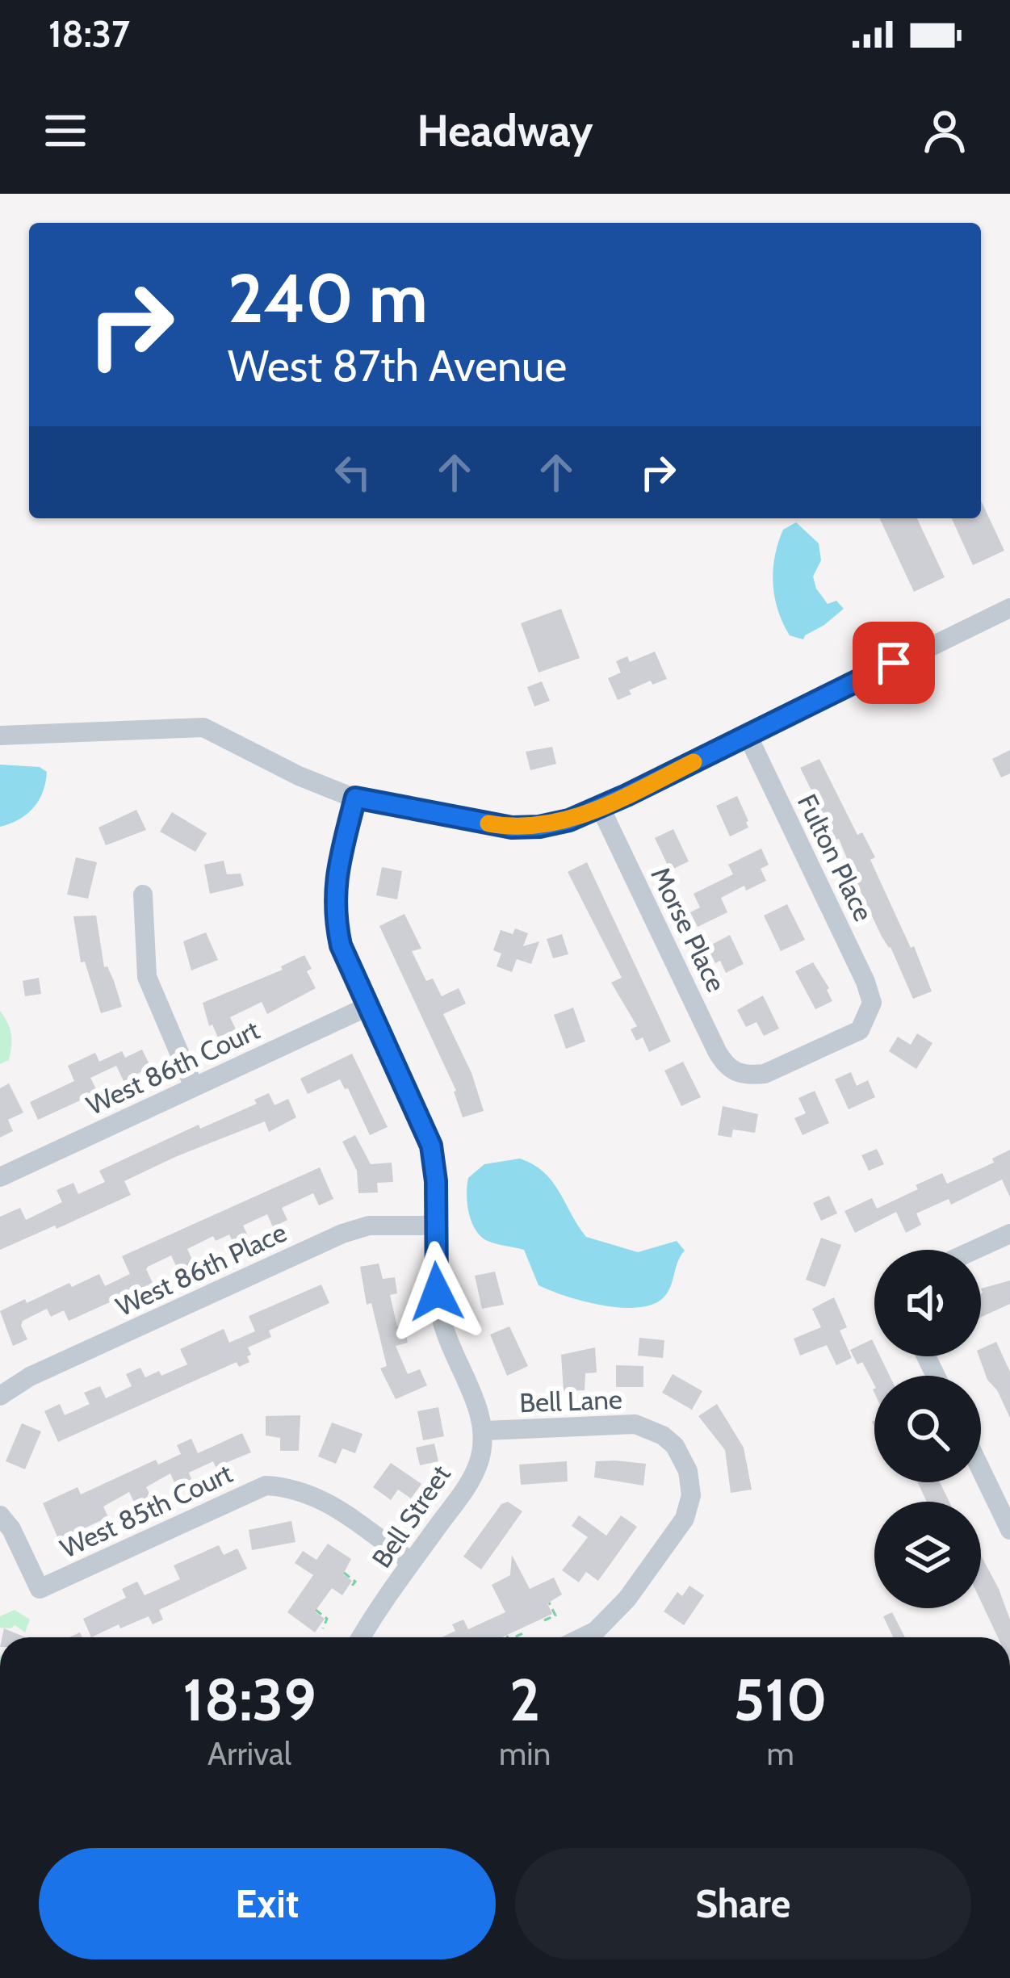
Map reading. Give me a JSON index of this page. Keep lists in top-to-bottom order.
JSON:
{
  "streets": {
    "street": [
      "Fulton Place",
      "Morse Place",
      "West 86th Court",
      "West 86th Place",
      "Bell Lane",
      "West 85th Court",
      "Bell Street"
    ]
  },
  "crossings": [
    ["Fulton Place", "Morse Place"],
    ["Bell Lane", "Bell Street"],
    ["West 85th Court", "Bell Street"]
  ],
  "page": {
    "status": "18:37",
    "header": "Headway",
    "turn": ["240 m", "West 87th Avenue"],
    "eta": [
      "18:39",
      "Arrival",
      "2",
      "min",
      "510",
      "m"
    ],
    "buttons": ["Exit", "Share"]
  }
}
